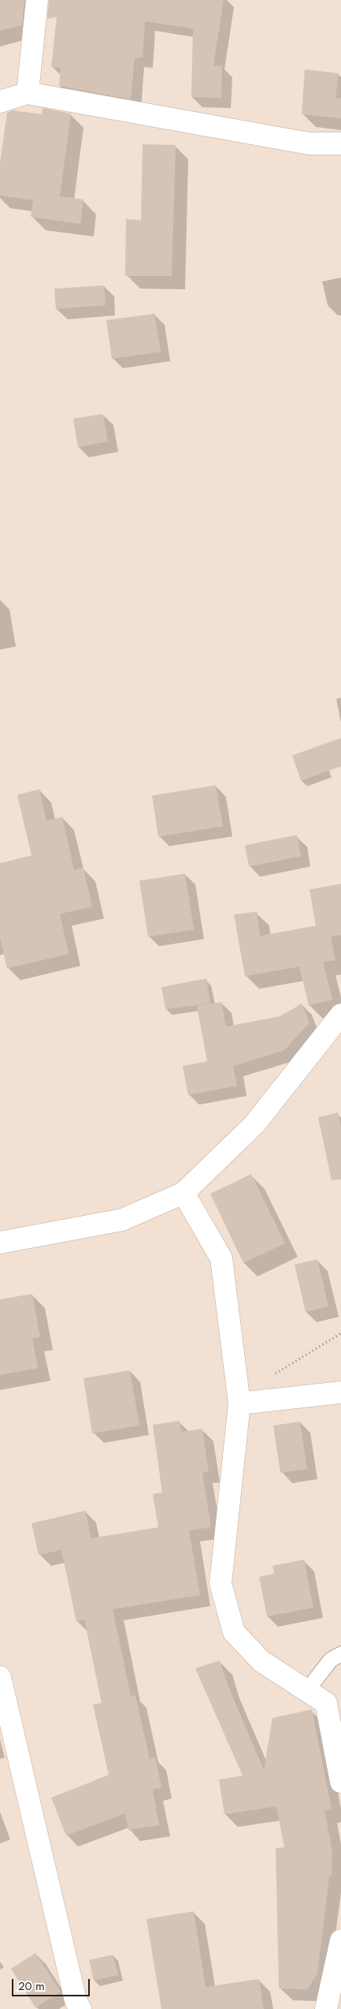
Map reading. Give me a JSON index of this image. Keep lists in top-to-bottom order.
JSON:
{
  "scale_bar": "20 m"
}
